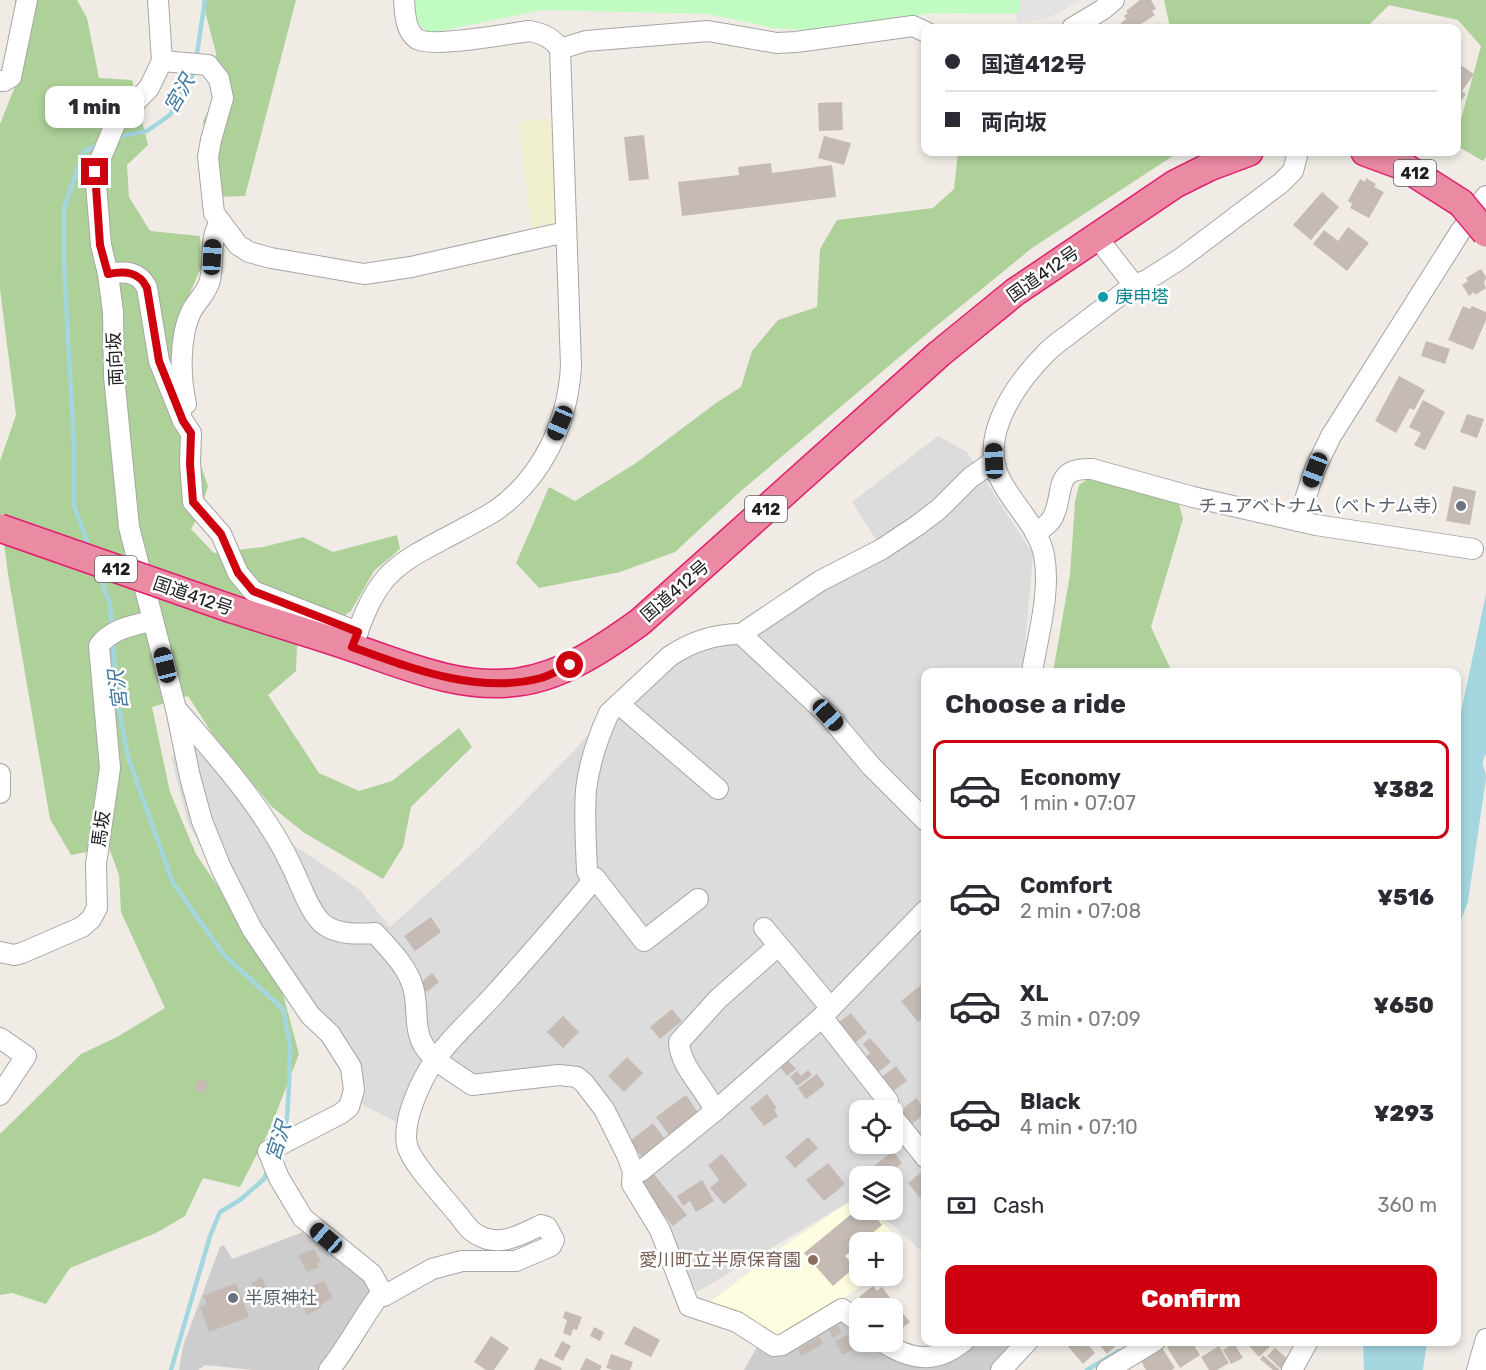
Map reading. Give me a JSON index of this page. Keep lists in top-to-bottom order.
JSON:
{
  "streets": {
    "highway": ["412", "国道412号"],
    "street": ["両向坂", "馬坂"]
  },
  "crossings": [
    ["両向坂", "馬坂"]
  ],
  "water": ["宮沢"],
  "places": [
    "庚申塔",
    "チュアベトナム（ベトナム寺）",
    "愛川町立半原保育園",
    "半原神社"
  ],
  "page": {
    "banner": ["国道412号", "両向坂"],
    "bubble": "1 min",
    "heading": "Choose a ride",
    "list": [
      {
        "name": "Economy",
        "note": "1 min · 07:07",
        "value": "¥382"
      },
      {
        "name": "Comfort",
        "note": "2 min · 07:08",
        "value": "¥516"
      },
      {
        "name": "XL",
        "note": "3 min · 07:09",
        "value": "¥650"
      },
      {
        "name": "Black",
        "note": "4 min · 07:10",
        "value": "¥293"
      }
    ],
    "map_buttons": ["+", "−"],
    "pay": ["Cash", "360 m"],
    "buttons": "Confirm"
  }
}
